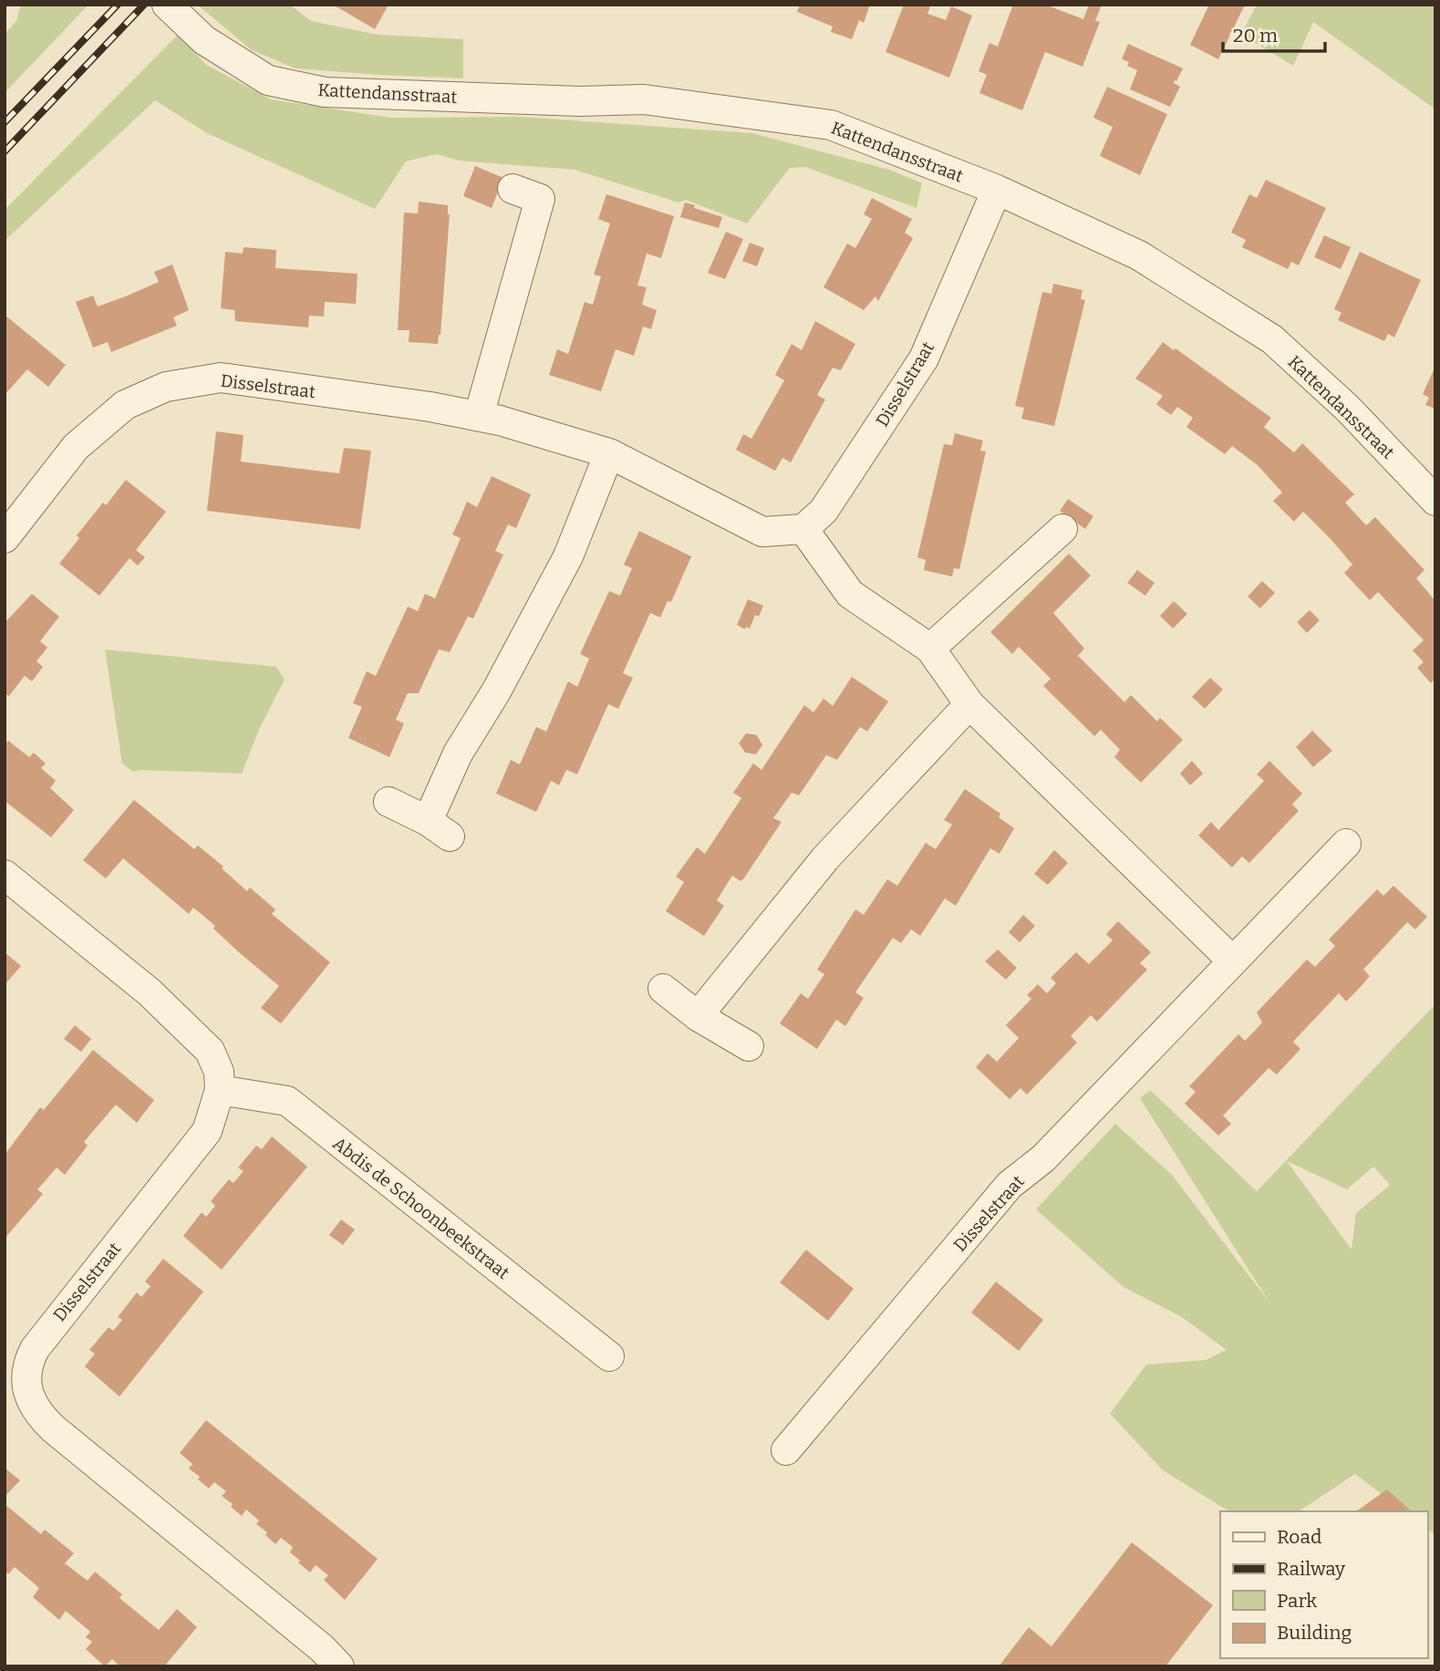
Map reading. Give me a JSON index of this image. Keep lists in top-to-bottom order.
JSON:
{
  "streets": {
    "street": ["Kattendansstraat", "Disselstraat", "Abdis de Schoonbeekstraat"]
  },
  "crossings": [
    ["Kattendansstraat", "Disselstraat"],
    ["Disselstraat", "Abdis de Schoonbeekstraat"]
  ],
  "legend": [
    "Road",
    "Railway",
    "Park",
    "Building"
  ],
  "scale_bar": "20 m"
}
